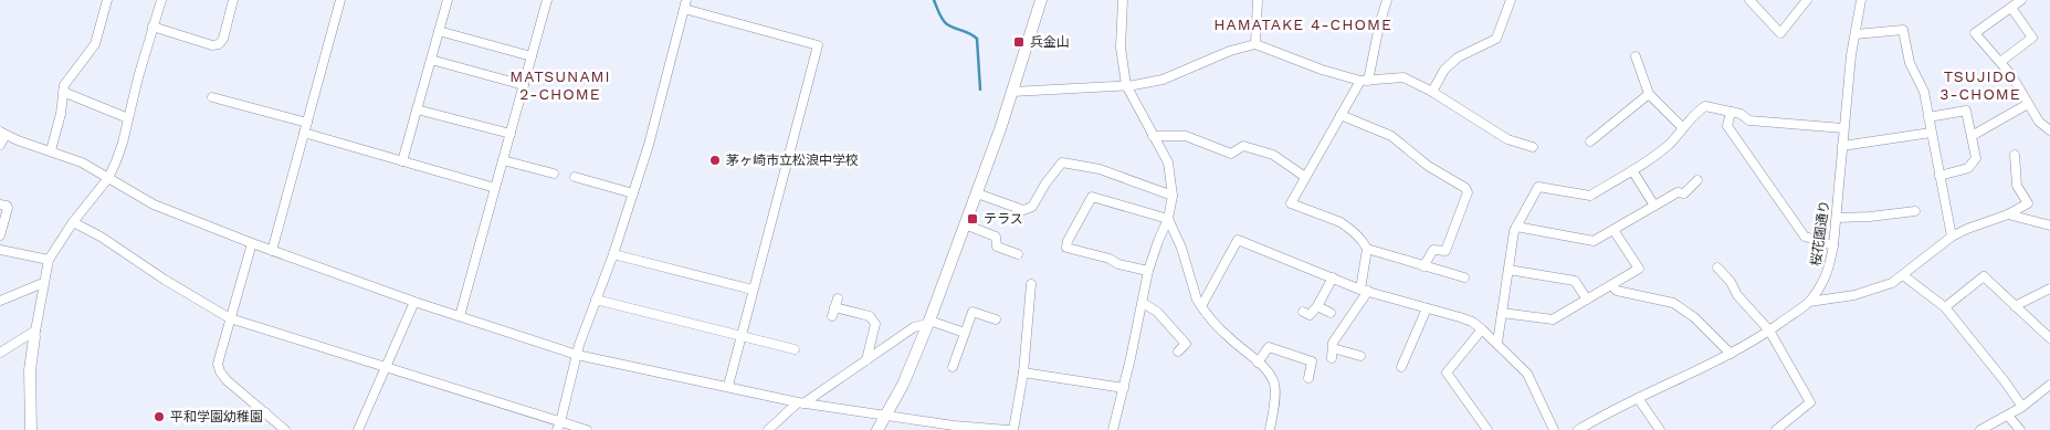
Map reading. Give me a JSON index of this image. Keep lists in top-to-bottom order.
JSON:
{
  "streets": {
    "street": ["桜花園通り"]
  },
  "districts": ["HAMATAKE 4-CHOME", "MATSUNAMI 2-CHOME", "TSUJIDO 3-CHOME"],
  "places": {
    "transit": ["兵金山", "テラス"],
    "other": ["茅ヶ崎市立松浪中学校", "平和学園幼稚園"]
  }
}
